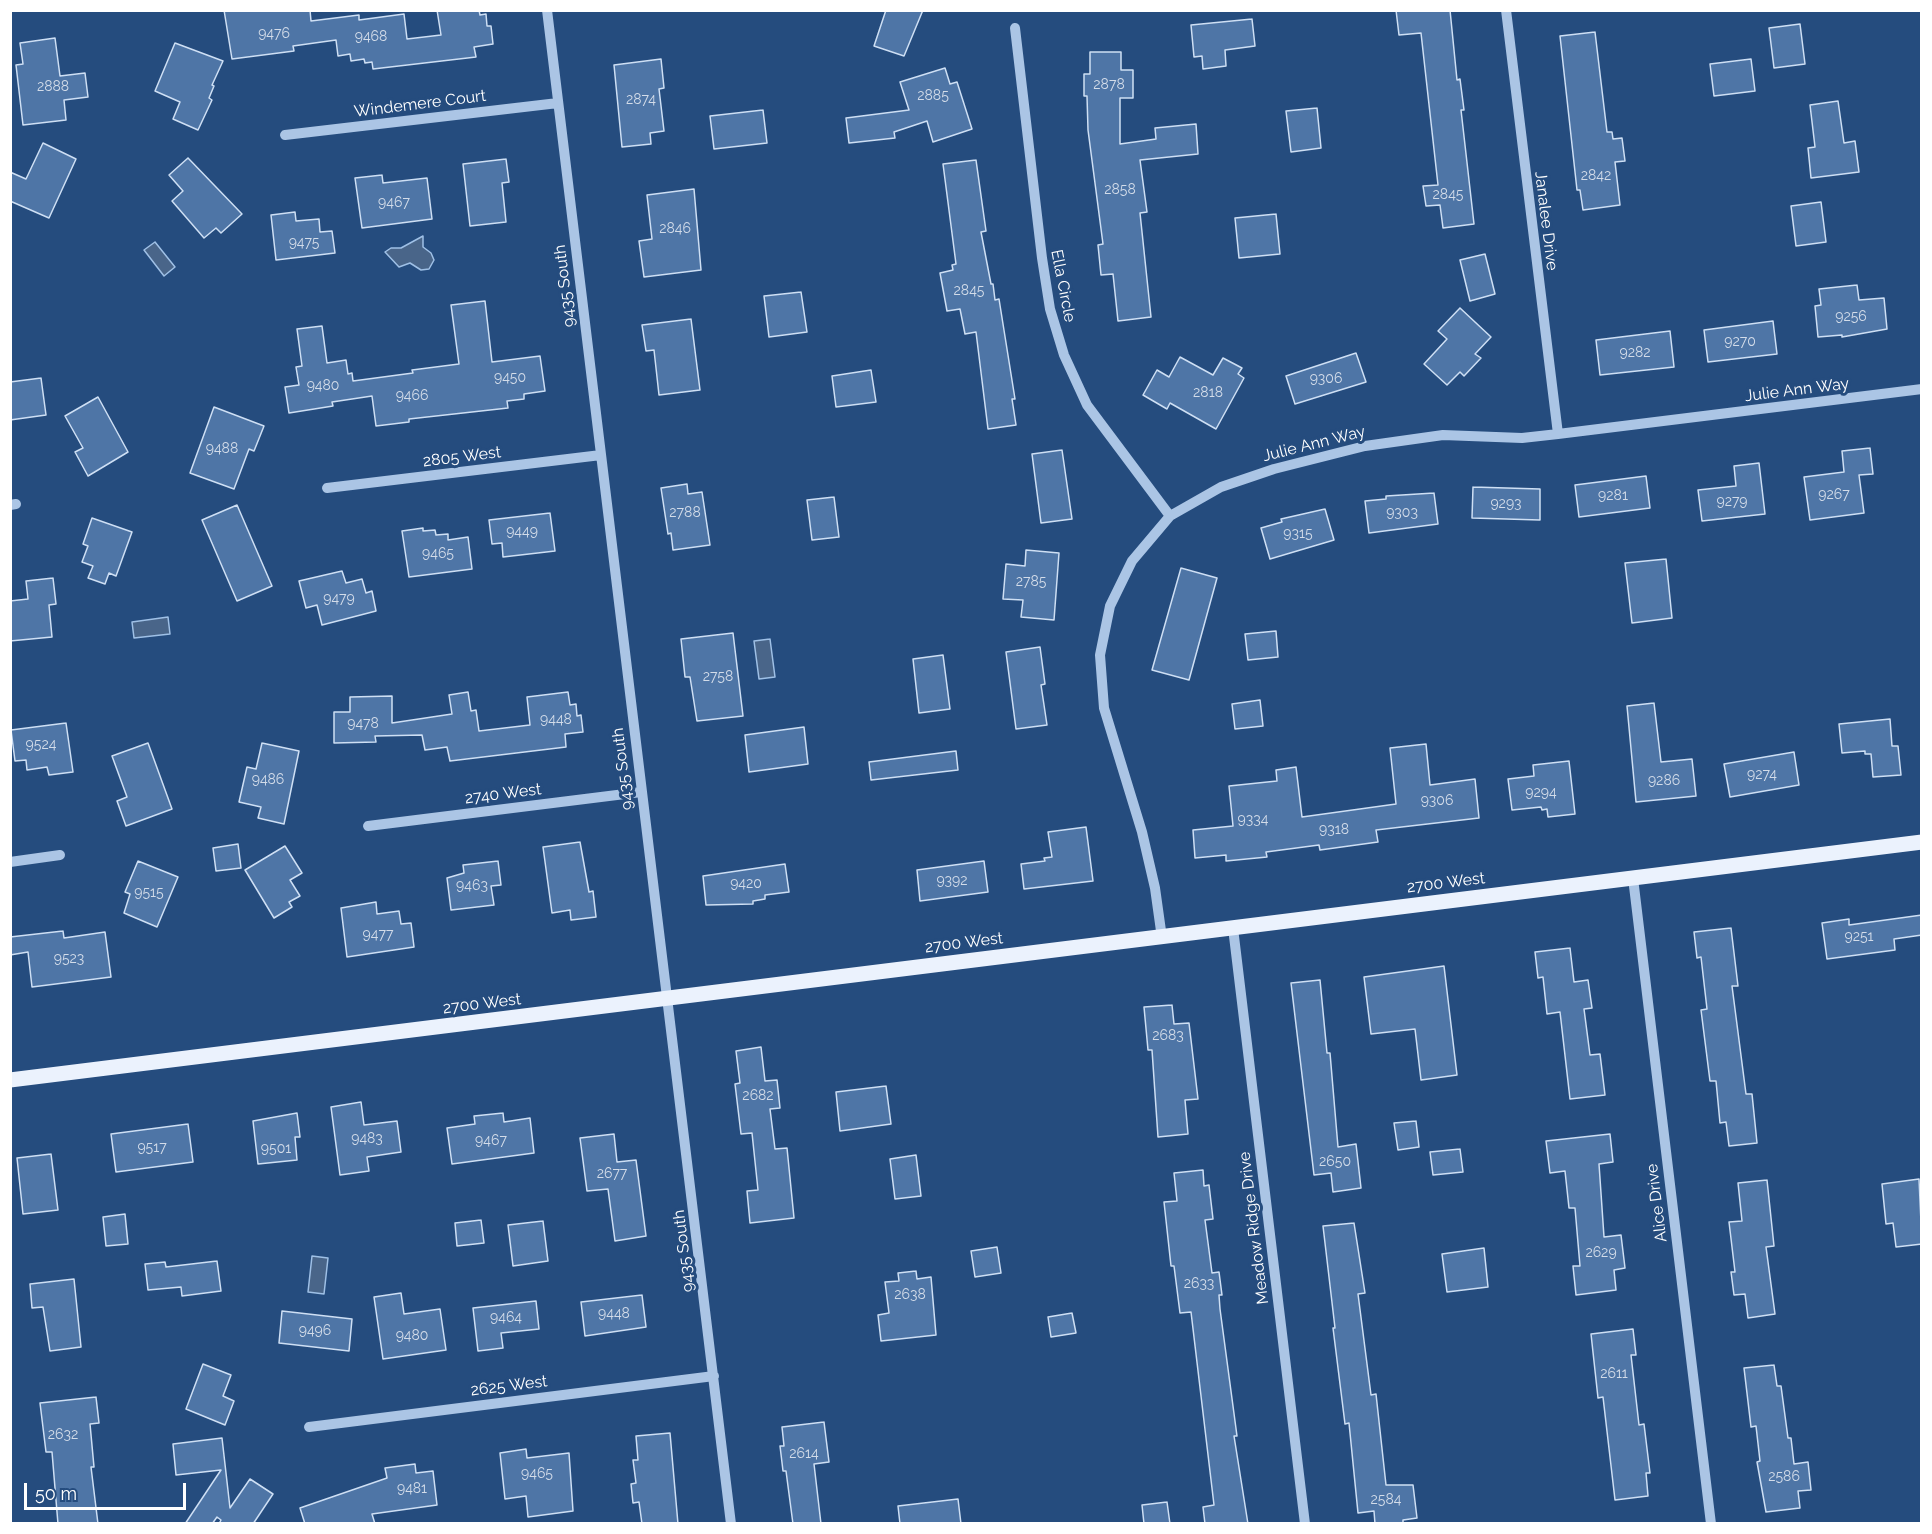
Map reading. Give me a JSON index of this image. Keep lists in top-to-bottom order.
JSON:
{
  "streets": {
    "main road": ["2700 West"],
    "street": [
      "Windemere Court",
      "Janalee Drive",
      "9435 South",
      "Ella Circle",
      "Julie Ann Way",
      "2805 West",
      "2740 West",
      "Alice Drive",
      "Meadow Ridge Drive",
      "2625 West"
    ]
  },
  "crossings": [
    ["Windemere Court", "9435 South"],
    ["Janalee Drive", "Julie Ann Way"],
    ["9435 South", "2805 West"],
    ["9435 South", "2740 West"],
    ["9435 South", "2700 West"],
    ["9435 South", "2625 West"],
    ["Ella Circle", "Julie Ann Way"],
    ["Julie Ann Way", "2700 West"],
    ["2700 West", "Alice Drive"],
    ["2700 West", "Meadow Ridge Drive"]
  ],
  "house_numbers": [
    "9476",
    "9468",
    "2878",
    "2888",
    "2885",
    "2874",
    "2842",
    "2858",
    "2845",
    "9467",
    "2846",
    "9475",
    "2845",
    "9256",
    "9270",
    "9282",
    "9450",
    "9306",
    "9480",
    "2818",
    "9466",
    "9488",
    "9267",
    "9281",
    "9279",
    "9293",
    "2788",
    "9303",
    "9449",
    "9315",
    "9465",
    "2785",
    "9479",
    "2758",
    "9448",
    "9478",
    "9524",
    "9274",
    "9486",
    "9286",
    "9294",
    "9306",
    "9334",
    "9318",
    "9392",
    "9420",
    "9463",
    "9515",
    "9477",
    "9251",
    "9523",
    "2683",
    "2682",
    "9483",
    "9467",
    "9517",
    "9501",
    "2650",
    "2677",
    "2629",
    "2633",
    "2638",
    "9448",
    "9464",
    "9496",
    "9480",
    "2611",
    "2632",
    "2614",
    "9465",
    "2586",
    "9481",
    "2584"
  ],
  "scale_bar": "50 m"
}
